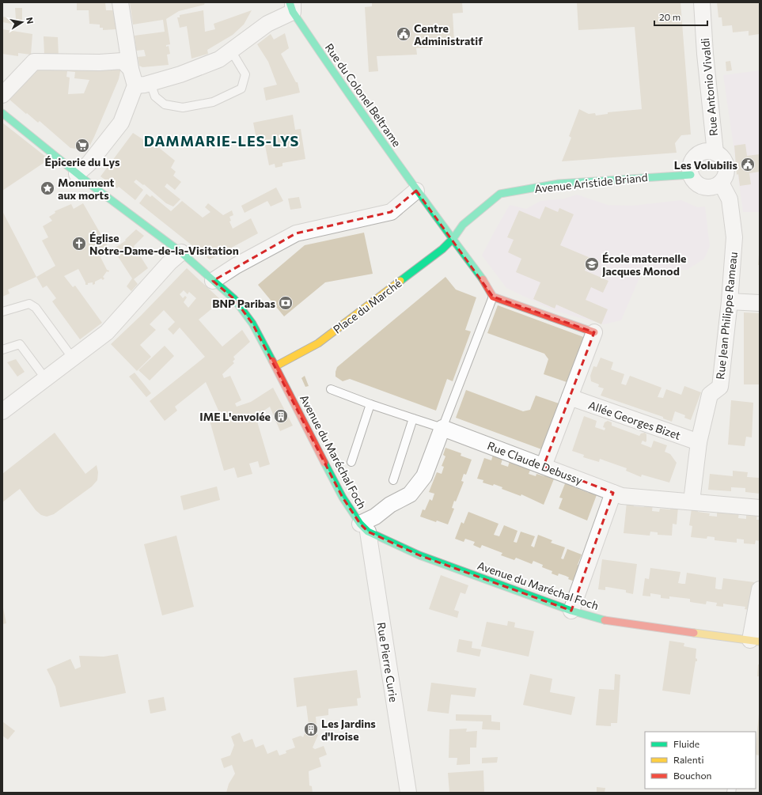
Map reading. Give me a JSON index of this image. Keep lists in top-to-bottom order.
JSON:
{
  "streets": {
    "street": [
      "Rue Antonio Vivaldi",
      "Rue du Colonel Beltrame",
      "Avenue Aristide Briand",
      "Place du Marché",
      "Rue Jean Philippe Rameau",
      "Allée Georges Bizet",
      "Avenue du Maréchal Foch",
      "Rue Claude Debussy",
      "Rue Pierre Curie"
    ]
  },
  "crossings": [
    ["Rue Antonio Vivaldi", "Avenue Aristide Briand"],
    ["Rue Antonio Vivaldi", "Rue Jean Philippe Rameau"],
    ["Rue du Colonel Beltrame", "Avenue Aristide Briand"],
    ["Rue du Colonel Beltrame", "Place du Marché"],
    ["Avenue Aristide Briand", "Place du Marché"],
    ["Avenue Aristide Briand", "Rue Jean Philippe Rameau"],
    ["Place du Marché", "Avenue du Maréchal Foch"],
    ["Rue Jean Philippe Rameau", "Allée Georges Bizet"],
    ["Rue Jean Philippe Rameau", "Rue Claude Debussy"],
    ["Avenue du Maréchal Foch", "Rue Pierre Curie"]
  ],
  "districts": ["DAMMARIE-LES-LYS"],
  "places": {
    "public building": ["Centre Administratif", "Les Volubilis"],
    "supermarket": ["Épicerie du Lys"],
    "place": ["Monument aux morts"],
    "church": ["Église Notre-Dame-de-la-Visitation"],
    "school or university": ["École maternelle Jacques Monod"],
    "bank": ["BNP Paribas"],
    "building": ["IME L'envolée", "Les Jardins d'Iroise"]
  },
  "legend": ["Fluide", "Ralenti", "Bouchon"],
  "scale_bar": "20 m",
  "north": "right"
}
